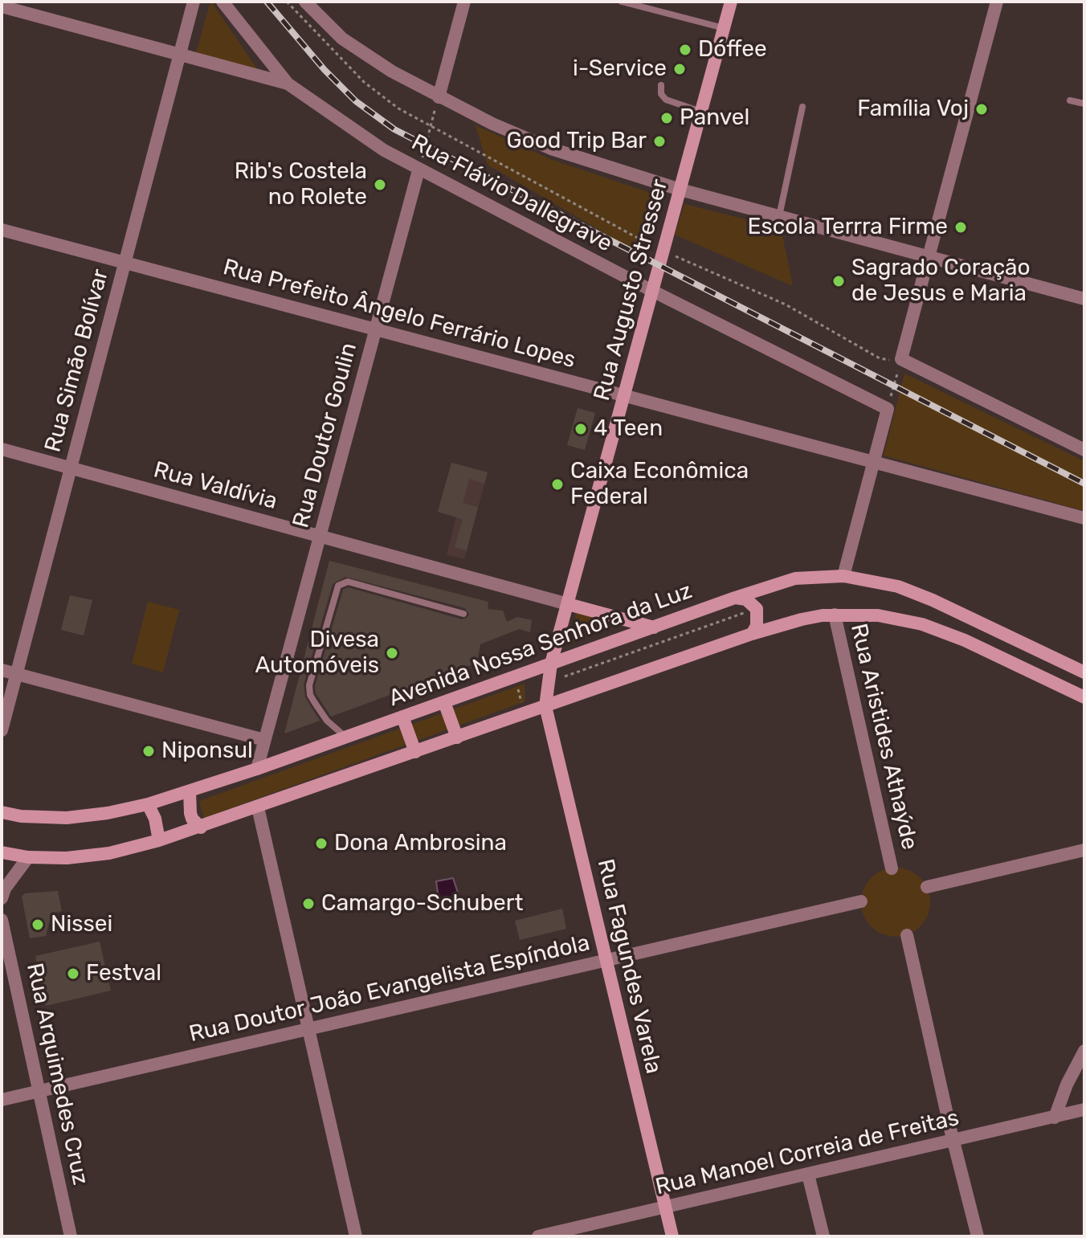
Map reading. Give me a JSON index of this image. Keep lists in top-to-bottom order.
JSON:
{
  "streets": {
    "main road": ["Rua Augusto Stresser", "Avenida Nossa Senhora da Luz", "Rua Fagundes Varela"],
    "street": [
      "Rua Flávio Dallegrave",
      "Rua Prefeito Ângelo Ferrário Lopes",
      "Rua Simão Bolívar",
      "Rua Doutor Goulin",
      "Rua Valdívia",
      "Rua Aristides Athaýde",
      "Rua Doutor João Evangelista Espíndola",
      "Rua Arquimedes Cruz",
      "Rua Manoel Correia de Freitas"
    ]
  },
  "crossings": [
    ["Rua Flávio Dallegrave", "Rua Augusto Stresser"],
    ["Rua Flávio Dallegrave", "Rua Doutor Goulin"],
    ["Rua Augusto Stresser", "Rua Prefeito Ângelo Ferrário Lopes"],
    ["Rua Augusto Stresser", "Rua Valdívia"],
    ["Rua Augusto Stresser", "Avenida Nossa Senhora da Luz"],
    ["Rua Augusto Stresser", "Rua Fagundes Varela"],
    ["Rua Prefeito Ângelo Ferrário Lopes", "Rua Simão Bolívar"],
    ["Rua Prefeito Ângelo Ferrário Lopes", "Rua Doutor Goulin"],
    ["Rua Simão Bolívar", "Rua Valdívia"],
    ["Rua Doutor Goulin", "Rua Valdívia"],
    ["Rua Doutor Goulin", "Avenida Nossa Senhora da Luz"],
    ["Rua Fagundes Varela", "Rua Doutor João Evangelista Espíndola"],
    ["Rua Fagundes Varela", "Rua Manoel Correia de Freitas"],
    ["Rua Doutor João Evangelista Espíndola", "Rua Arquimedes Cruz"]
  ],
  "places": [
    "Dóffee",
    "i-Service",
    "Família Voj",
    "Panvel",
    "Good Trip Bar",
    "Rib's Costela no Rolete",
    "Escola Terrra Firme",
    "Sagrado Coração de Jesus e Maria",
    "4 Teen",
    "Caixa Econômica Federal",
    "Divesa Automóveis",
    "Niponsul",
    "Dona Ambrosina",
    "Camargo-Schubert",
    "Nissei",
    "Festval"
  ]
}
